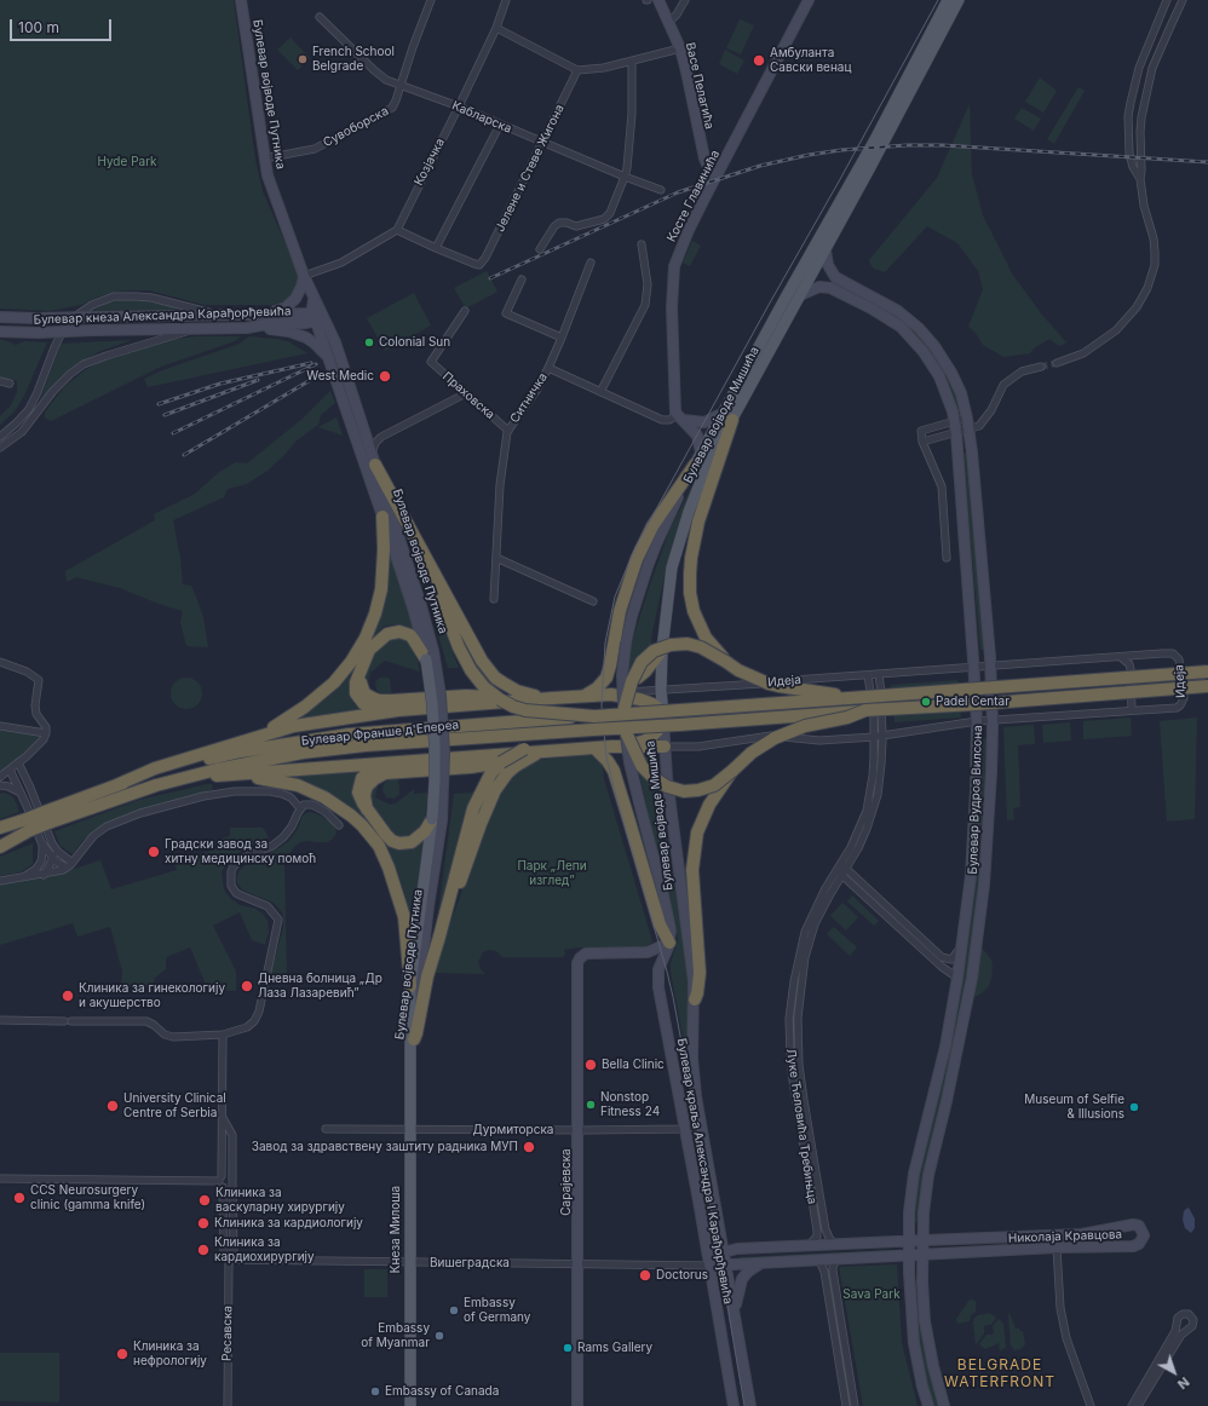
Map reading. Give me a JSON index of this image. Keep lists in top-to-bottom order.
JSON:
{
  "streets": {
    "highway": ["Булевар Франше д'Епереа"],
    "main road": [
      "Васе Пелагића",
      "Булевар војводе Путника",
      "Косте Главинића",
      "Булевар кнеза Александра Карађорђевића",
      "Булевар војводе Мишића",
      "Булевар Вудроа Вилсона",
      "Булевар краља Александра I Карађорђевића",
      "Сарајевска",
      "Кнеза Милоша",
      "Николаја Кравцова"
    ],
    "street": [
      "Кабларска",
      "Сувоборска",
      "Козјачка",
      "Јелене и Стеве Жигона",
      "Праховска",
      "Ситничка",
      "Идеја",
      "Луке Ћеловића Требињца",
      "Дурмиторска",
      "Вишеградска",
      "Ресавска"
    ]
  },
  "crossings": [
    ["Васе Пелагића", "Косте Главинића"],
    ["Булевар војводе Путника", "Сувоборска"],
    ["Булевар војводе Путника", "Булевар кнеза Александра Карађорђевића"],
    ["Булевар војводе Путника", "Кнеза Милоша"],
    ["Кабларска", "Сувоборска"],
    ["Кабларска", "Козјачка"],
    ["Кабларска", "Јелене и Стеве Жигона"],
    ["Праховска", "Ситничка"],
    ["Булевар војводе Мишића", "Идеја"],
    ["Булевар војводе Мишића", "Булевар Вудроа Вилсона"],
    ["Булевар војводе Мишића", "Булевар краља Александра I Карађорђевића"],
    ["Булевар војводе Мишића", "Сарајевска"],
    ["Идеја", "Булевар Вудроа Вилсона"],
    ["Идеја", "Луке Ћеловића Требињца"],
    ["Булевар Вудроа Вилсона", "Николаја Кравцова"],
    ["Луке Ћеловића Требињца", "Николаја Кравцова"],
    ["Дурмиторска", "Булевар краља Александра I Карађорђевића"],
    ["Дурмиторска", "Сарајевска"],
    ["Дурмиторска", "Кнеза Милоша"],
    ["Булевар краља Александра I Карађорђевића", "Сарајевска"],
    ["Булевар краља Александра I Карађорђевића", "Николаја Кравцова"],
    ["Булевар краља Александра I Карађорђевића", "Вишеградска"],
    ["Сарајевска", "Вишеградска"],
    ["Кнеза Милоша", "Вишеградска"],
    ["Николаја Кравцова", "Вишеградска"],
    ["Вишеградска", "Ресавска"]
  ],
  "districts": ["BELGRADE WATERFRONT"],
  "parks": ["Hyde Park", "Парк „Лепи изглед”", "Sava Park"],
  "places": [
    "French School Belgrade",
    "Амбуланта Савски венац",
    "Colonial Sun",
    "West Medic",
    "Padel Centar",
    "Градски завод за хитну медицинску помоћ",
    "Дневна болница „Др Лаза Лазаревић”",
    "Клиника за гинекологију и акушерство",
    "Bella Clinic",
    "Nonstop Fitness 24",
    "University Clinical Centre of Serbia",
    "Museum of Selfie & Illusions",
    "Завод за здравствену заштиту радника МУП",
    "CCS Neurosurgery clinic (gamma knife)",
    "Клиника за васкуларну хирургију",
    "Клиника за кардиологију",
    "Клиника за кардиохирургију",
    "Doctorus",
    "Embassy of Germany",
    "Embassy of Myanmar",
    "Rams Gallery",
    "Клиника за нефрологију",
    "Embassy of Canada"
  ],
  "scale_bar": "100 m",
  "north": "bottom right"
}
